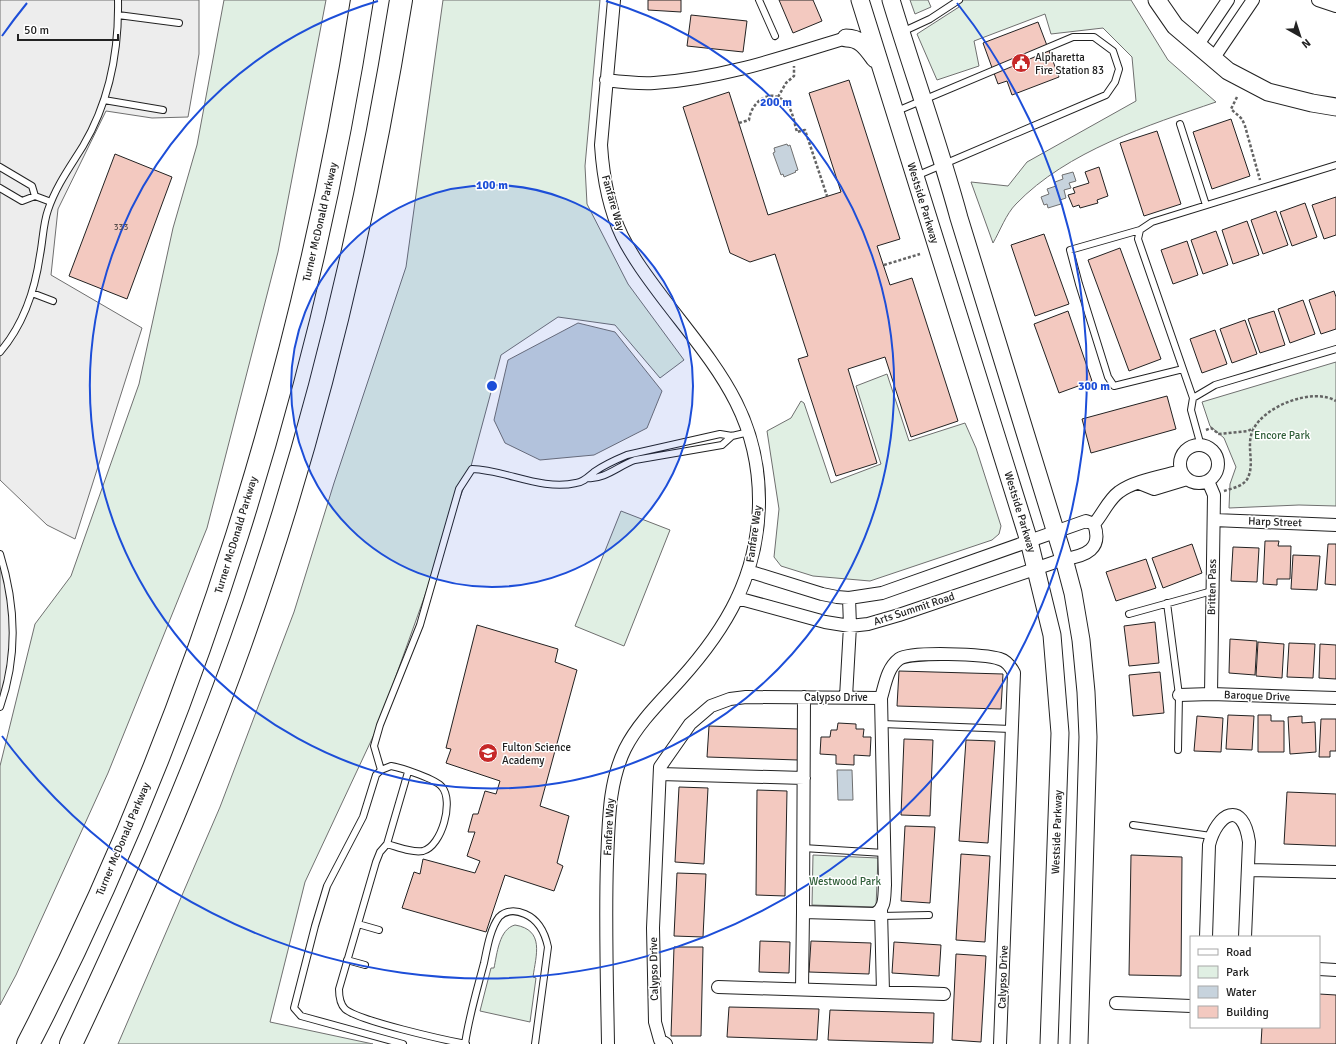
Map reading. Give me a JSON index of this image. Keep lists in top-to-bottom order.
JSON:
{
  "streets": {
    "highway": ["Turner McDonald Parkway"],
    "main road": ["Westside Parkway"],
    "street": [
      "Fanfare Way",
      "Harp Street",
      "Britten Pass",
      "Arts Summit Road",
      "Baroque Drive",
      "Calypso Drive"
    ]
  },
  "crossings": [
    ["Fanfare Way", "Arts Summit Road"],
    ["Westside Parkway", "Arts Summit Road"],
    ["Harp Street", "Britten Pass"],
    ["Britten Pass", "Baroque Drive"]
  ],
  "parks": ["Encore Park", "Westwood Park"],
  "places": {
    "public building": ["Alpharetta Fire Station 83"],
    "school or university": ["Fulton Science Academy"]
  },
  "house_numbers": ["333"],
  "legend": [
    "Road",
    "Park",
    "Water",
    "Building"
  ],
  "scale_bar": "50 m",
  "north": "bottom right",
  "rings": ["200 m", "100 m", "300 m"]
}
